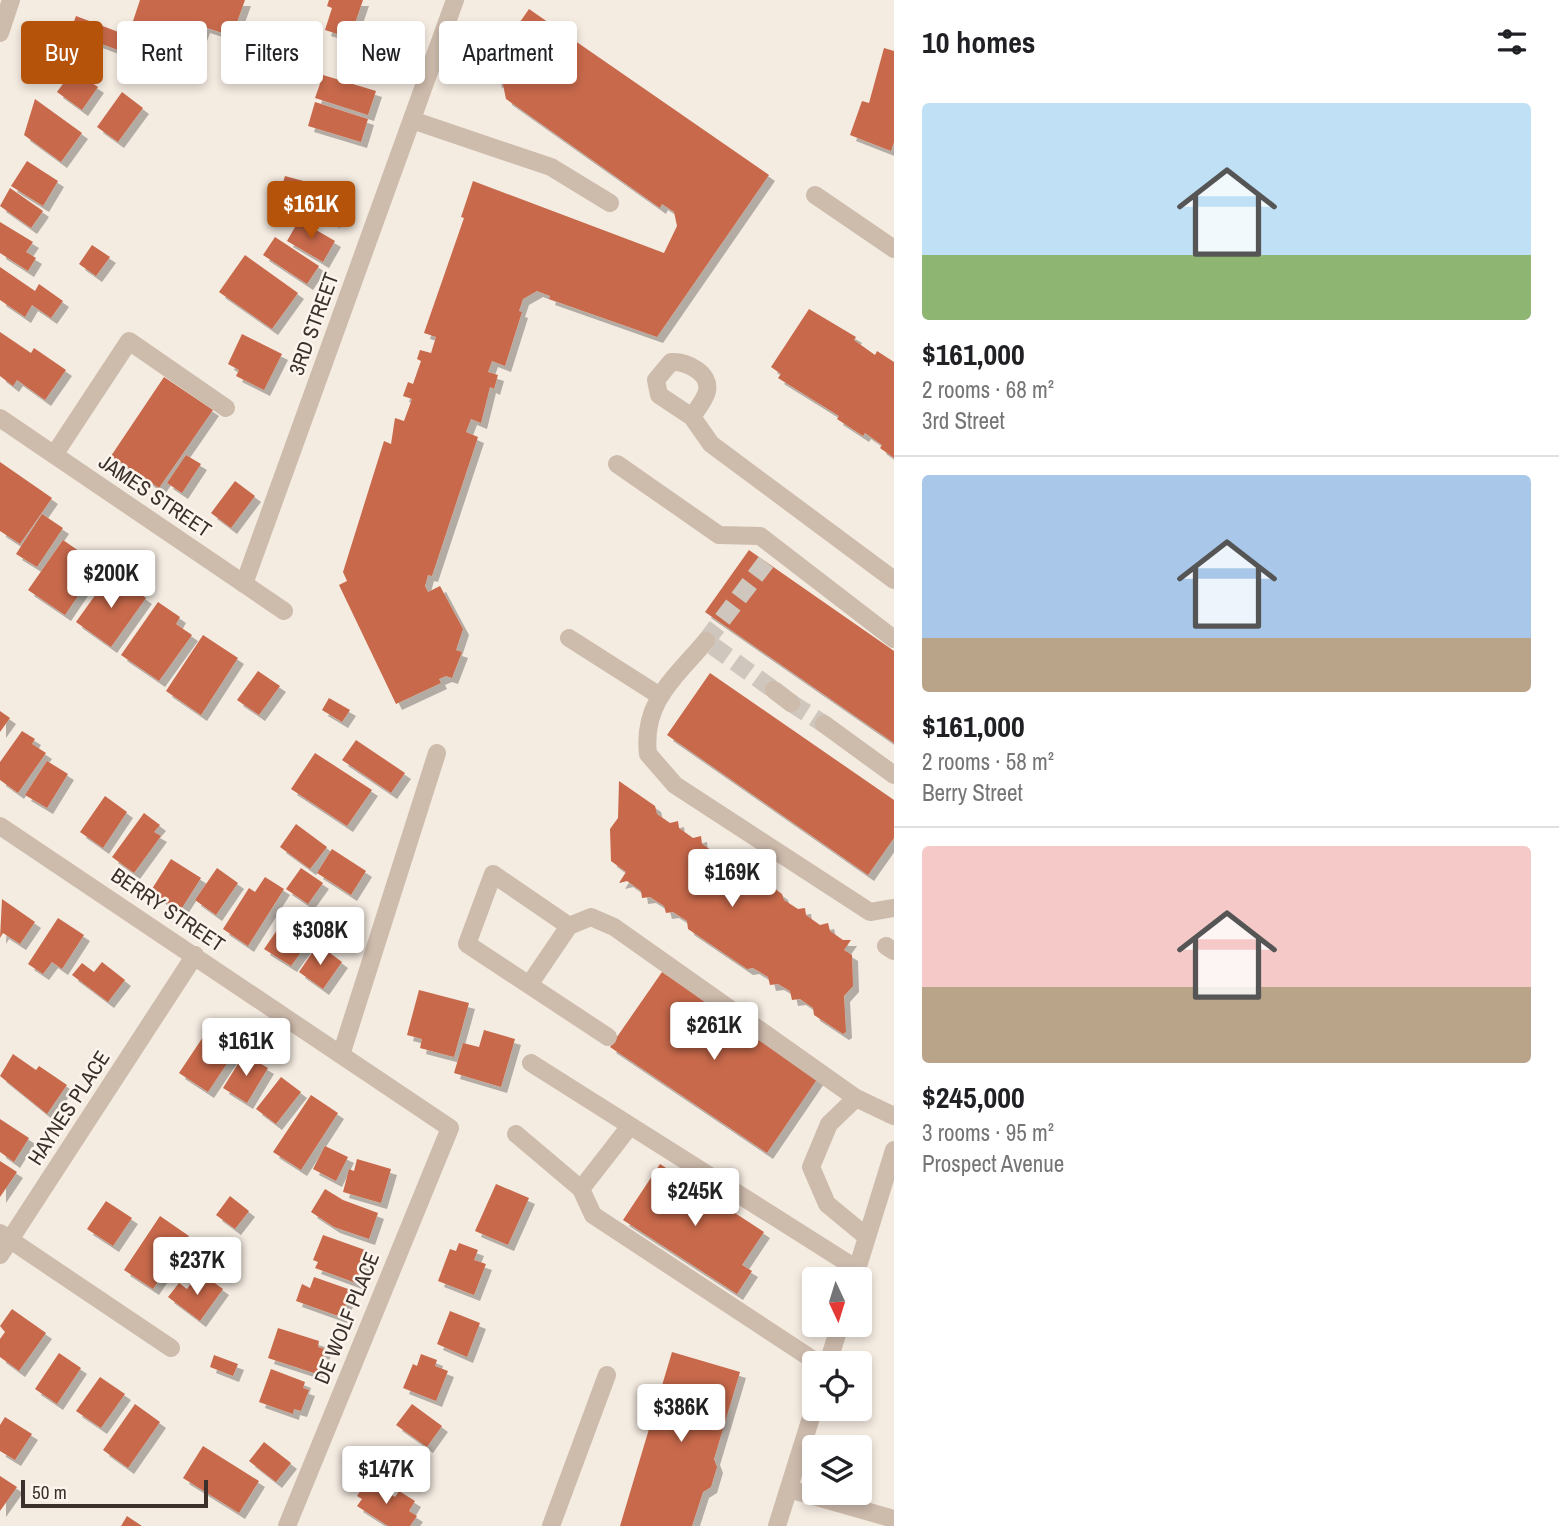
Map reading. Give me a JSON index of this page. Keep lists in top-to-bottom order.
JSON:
{
  "streets": {
    "street": [
      "3RD STREET",
      "JAMES STREET",
      "BERRY STREET",
      "HAYNES PLACE",
      "DE WOLF PLACE"
    ]
  },
  "crossings": [
    ["3RD STREET", "JAMES STREET"],
    ["BERRY STREET", "HAYNES PLACE"],
    ["BERRY STREET", "DE WOLF PLACE"]
  ],
  "scale_bar": "50 m",
  "north": "bottom",
  "page": {
    "heading": "10 homes",
    "chip": [
      "Buy",
      "Rent",
      "Filters",
      "New",
      "Apartment"
    ],
    "list": [
      {
        "name": "$161,000",
        "note": "2 rooms · 68 m² · 3rd Street"
      },
      {
        "name": "$161,000",
        "note": "2 rooms · 58 m² · Berry Street"
      },
      {
        "name": "$245,000",
        "note": "3 rooms · 95 m² · Prospect Avenue"
      }
    ],
    "price": [
      "$161K",
      "$200K",
      "$169K",
      "$308K",
      "$261K",
      "$161K",
      "$245K",
      "$237K",
      "$386K",
      "$147K"
    ],
    "scale": "50 m"
  }
}
